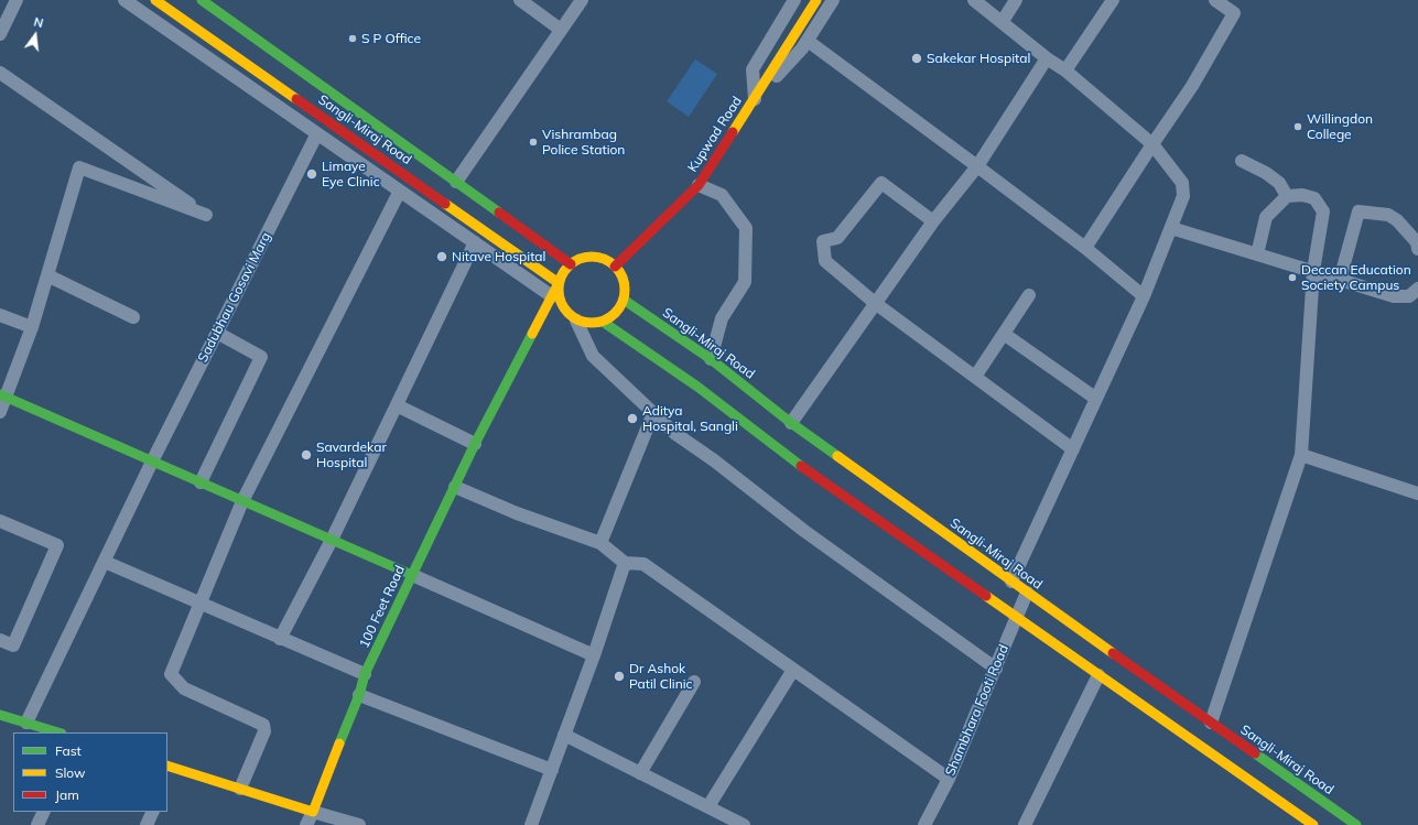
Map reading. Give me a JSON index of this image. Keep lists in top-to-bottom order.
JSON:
{
  "streets": {
    "main road": ["Sangli-Miraj Road", "Kupwad Road", "100 Feet Road"],
    "street": ["Sadubhau Gosavi Marg", "Shambhara Footi Road"]
  },
  "crossings": [
    ["Sangli-Miraj Road", "Kupwad Road"],
    ["Sangli-Miraj Road", "100 Feet Road"],
    ["Sangli-Miraj Road", "Shambhara Footi Road"],
    ["Kupwad Road", "100 Feet Road"]
  ],
  "places": [
    "S P Office",
    "Sakekar Hospital",
    "Willingdon College",
    "Vishrambag Police Station",
    "Limaye Eye Clinic",
    "Nitave Hospital",
    "Deccan Education Society Campus",
    "Aditya Hospital, Sangli",
    "Savardekar Hospital",
    "Dr Ashok Patil Clinic"
  ],
  "legend": ["Fast", "Slow", "Jam"],
  "north": "top"
}
